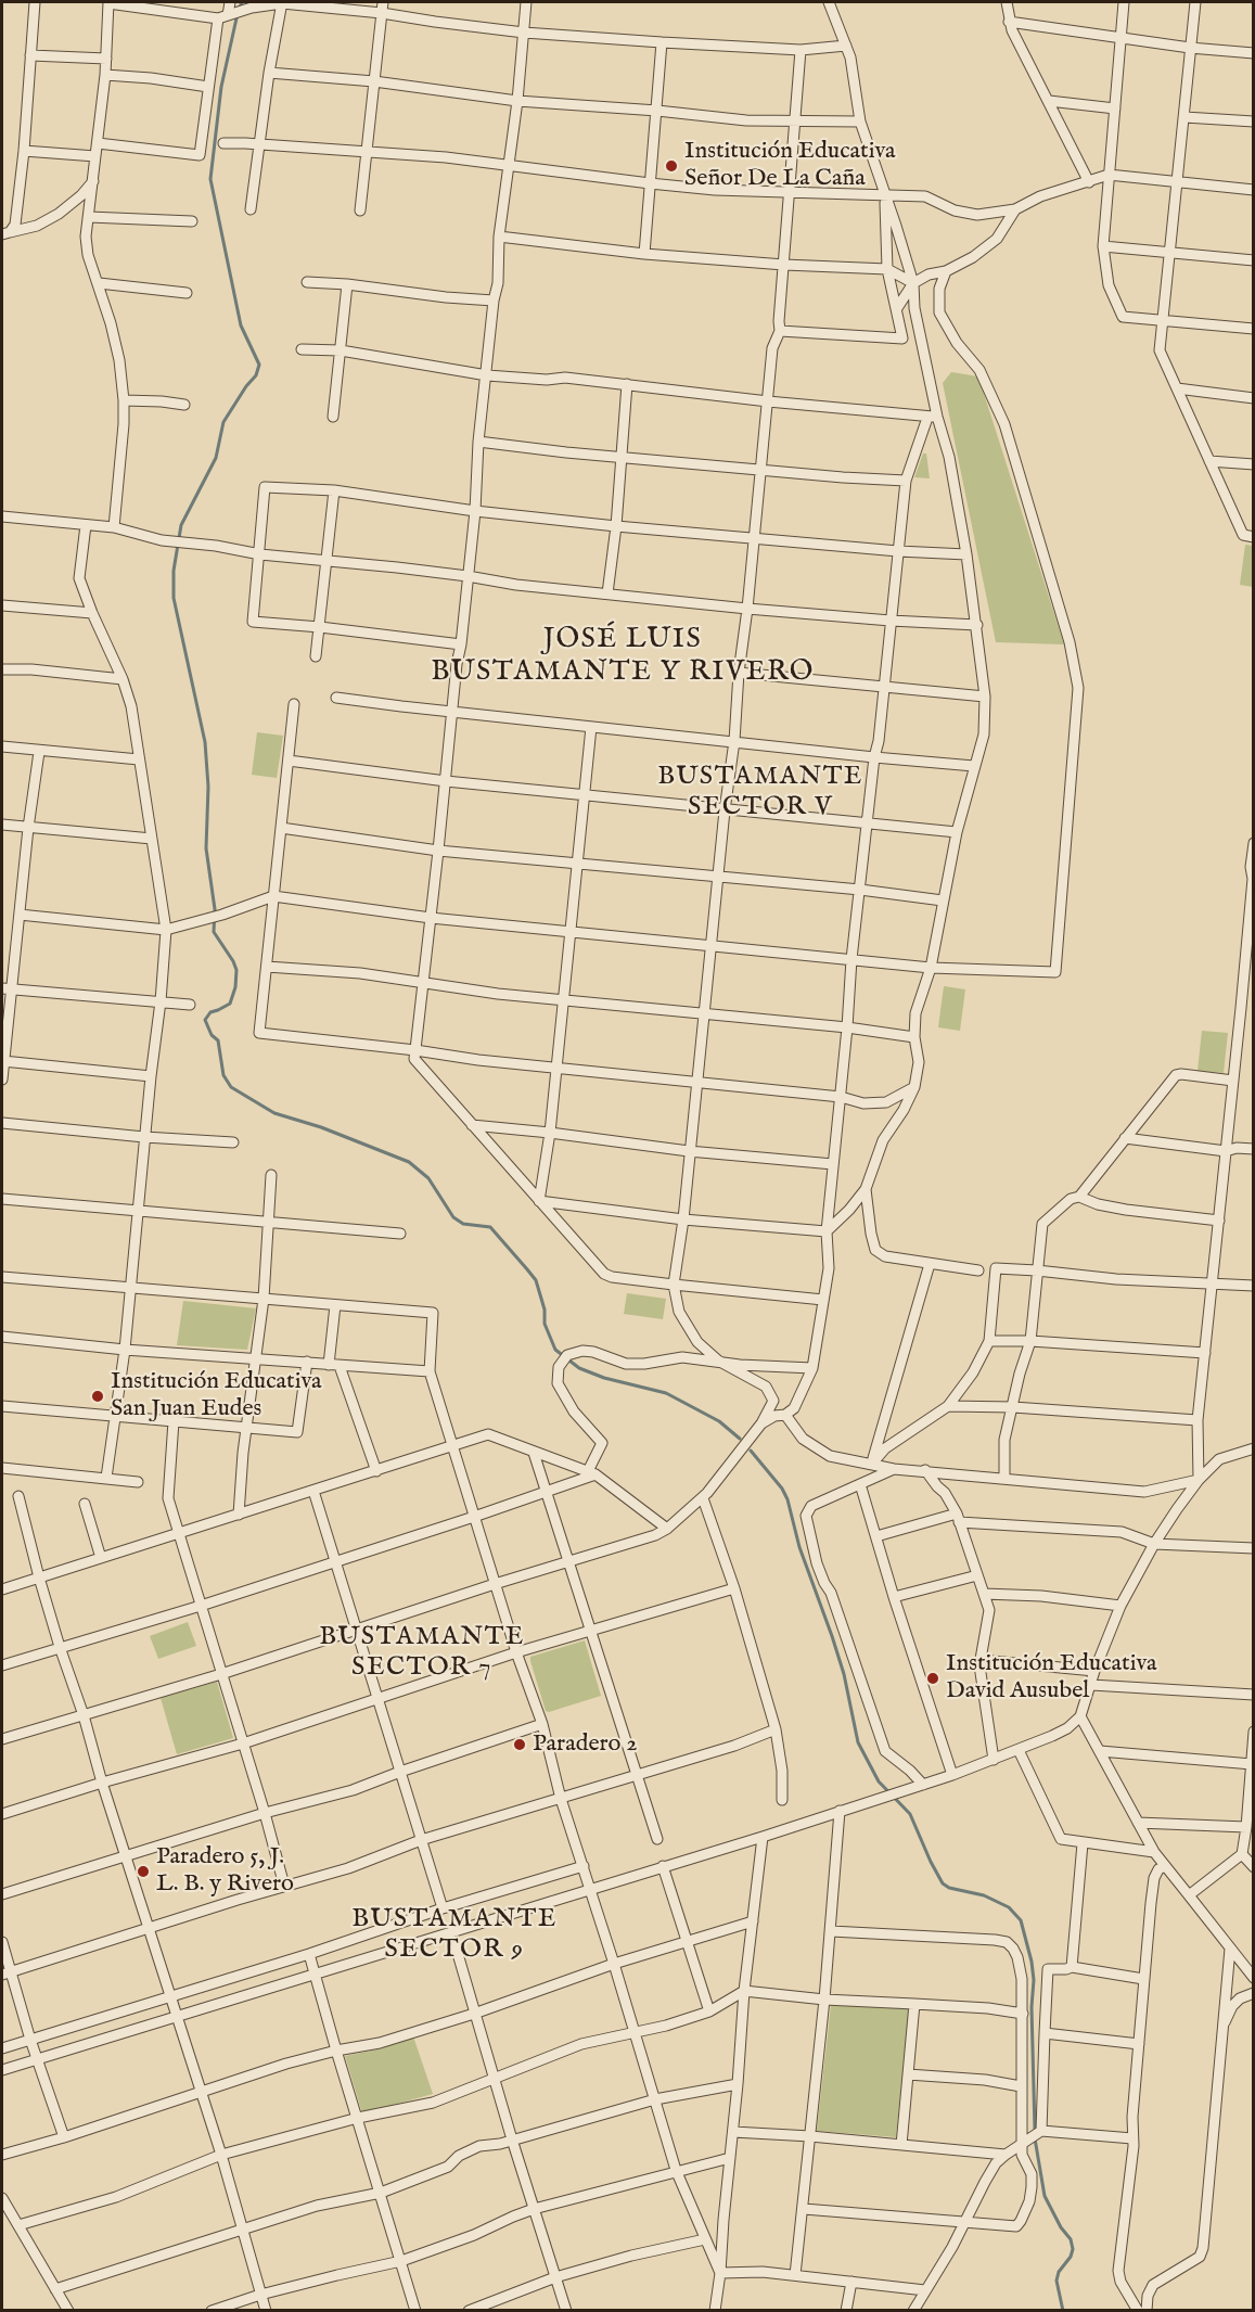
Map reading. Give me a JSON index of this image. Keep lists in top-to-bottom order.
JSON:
{
  "districts": [
    "JOSÉ LUIS BUSTAMANTE Y RIVERO",
    "BUSTAMANTE SECTOR V",
    "BUSTAMANTE SECTOR 7",
    "BUSTAMANTE SECTOR 9"
  ],
  "places": [
    "Institución Educativa Señor De La Caña",
    "Institución Educativa San Juan Eudes",
    "Institución Educativa David Ausubel",
    "Paradero 2",
    "Paradero 5, J. L. B. y Rivero"
  ]
}
